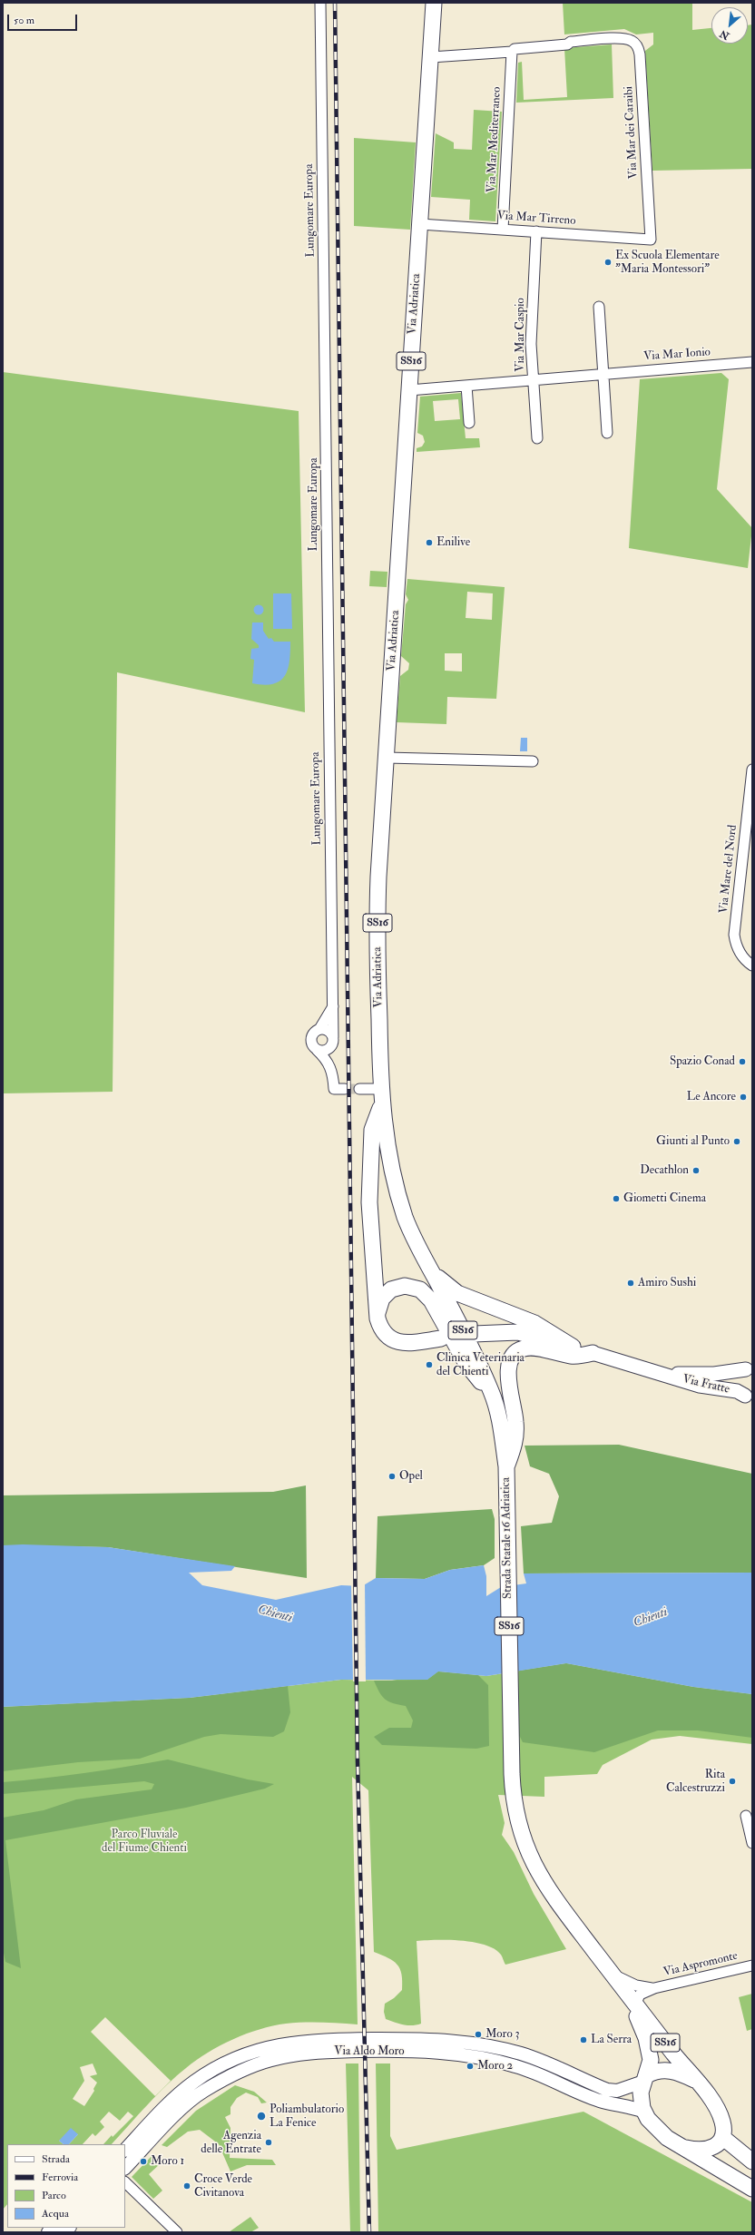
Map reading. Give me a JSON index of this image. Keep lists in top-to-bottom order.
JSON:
{
  "streets": {
    "main road": [
      "Via Adriatica",
      "SS16",
      "Via Fratte",
      "Strada Statale 16 Adriatica"
    ],
    "street": [
      "Via Mar dei Caraibi",
      "Via Mar Mediterraneo",
      "Lungomare Europa",
      "Via Mar Tirreno",
      "Via Mar Caspio",
      "Via Mar Ionio",
      "Via Mare del Nord",
      "Via Aspromonte",
      "Via Aldo Moro"
    ]
  },
  "crossings": [
    ["Via Mar dei Caraibi", "Via Mar Mediterraneo"],
    ["Via Mar dei Caraibi", "Via Mar Tirreno"],
    ["Via Mar Mediterraneo", "Via Mar Tirreno"],
    ["Via Mar Tirreno", "Via Adriatica"],
    ["Via Mar Tirreno", "Via Mar Caspio"],
    ["Via Adriatica", "Via Mar Ionio"],
    ["Via Adriatica", "Strada Statale 16 Adriatica"],
    ["Via Mar Caspio", "Via Mar Ionio"],
    ["SS16", "Strada Statale 16 Adriatica"],
    ["SS16", "Via Aspromonte"],
    ["SS16", "Via Aldo Moro"],
    ["Strada Statale 16 Adriatica", "Via Aspromonte"],
    ["Strada Statale 16 Adriatica", "Via Aldo Moro"]
  ],
  "water": ["Chienti"],
  "parks": ["Parco Fluviale del Fiume Chienti"],
  "places": [
    "Ex Scuola Elementare \"Maria Montessori\"",
    "Enilive",
    "Spazio Conad",
    "Le Ancore",
    "Giunti al Punto",
    "Decathlon",
    "Giometti Cinema",
    "Amiro Sushi",
    "Clinica Veterinaria del Chienti",
    "Opel",
    "Rita Calcestruzzi",
    "Moro 3",
    "La Serra",
    "Moro 2",
    "Poliambulatorio La Fenice",
    "Agenzia delle Entrate",
    "Moro 1",
    "Croce Verde Civitanova"
  ],
  "legend": [
    "Strada",
    "Ferrovia",
    "Parco",
    "Acqua"
  ],
  "scale_bar": "50 m",
  "north": "bottom left"
}
